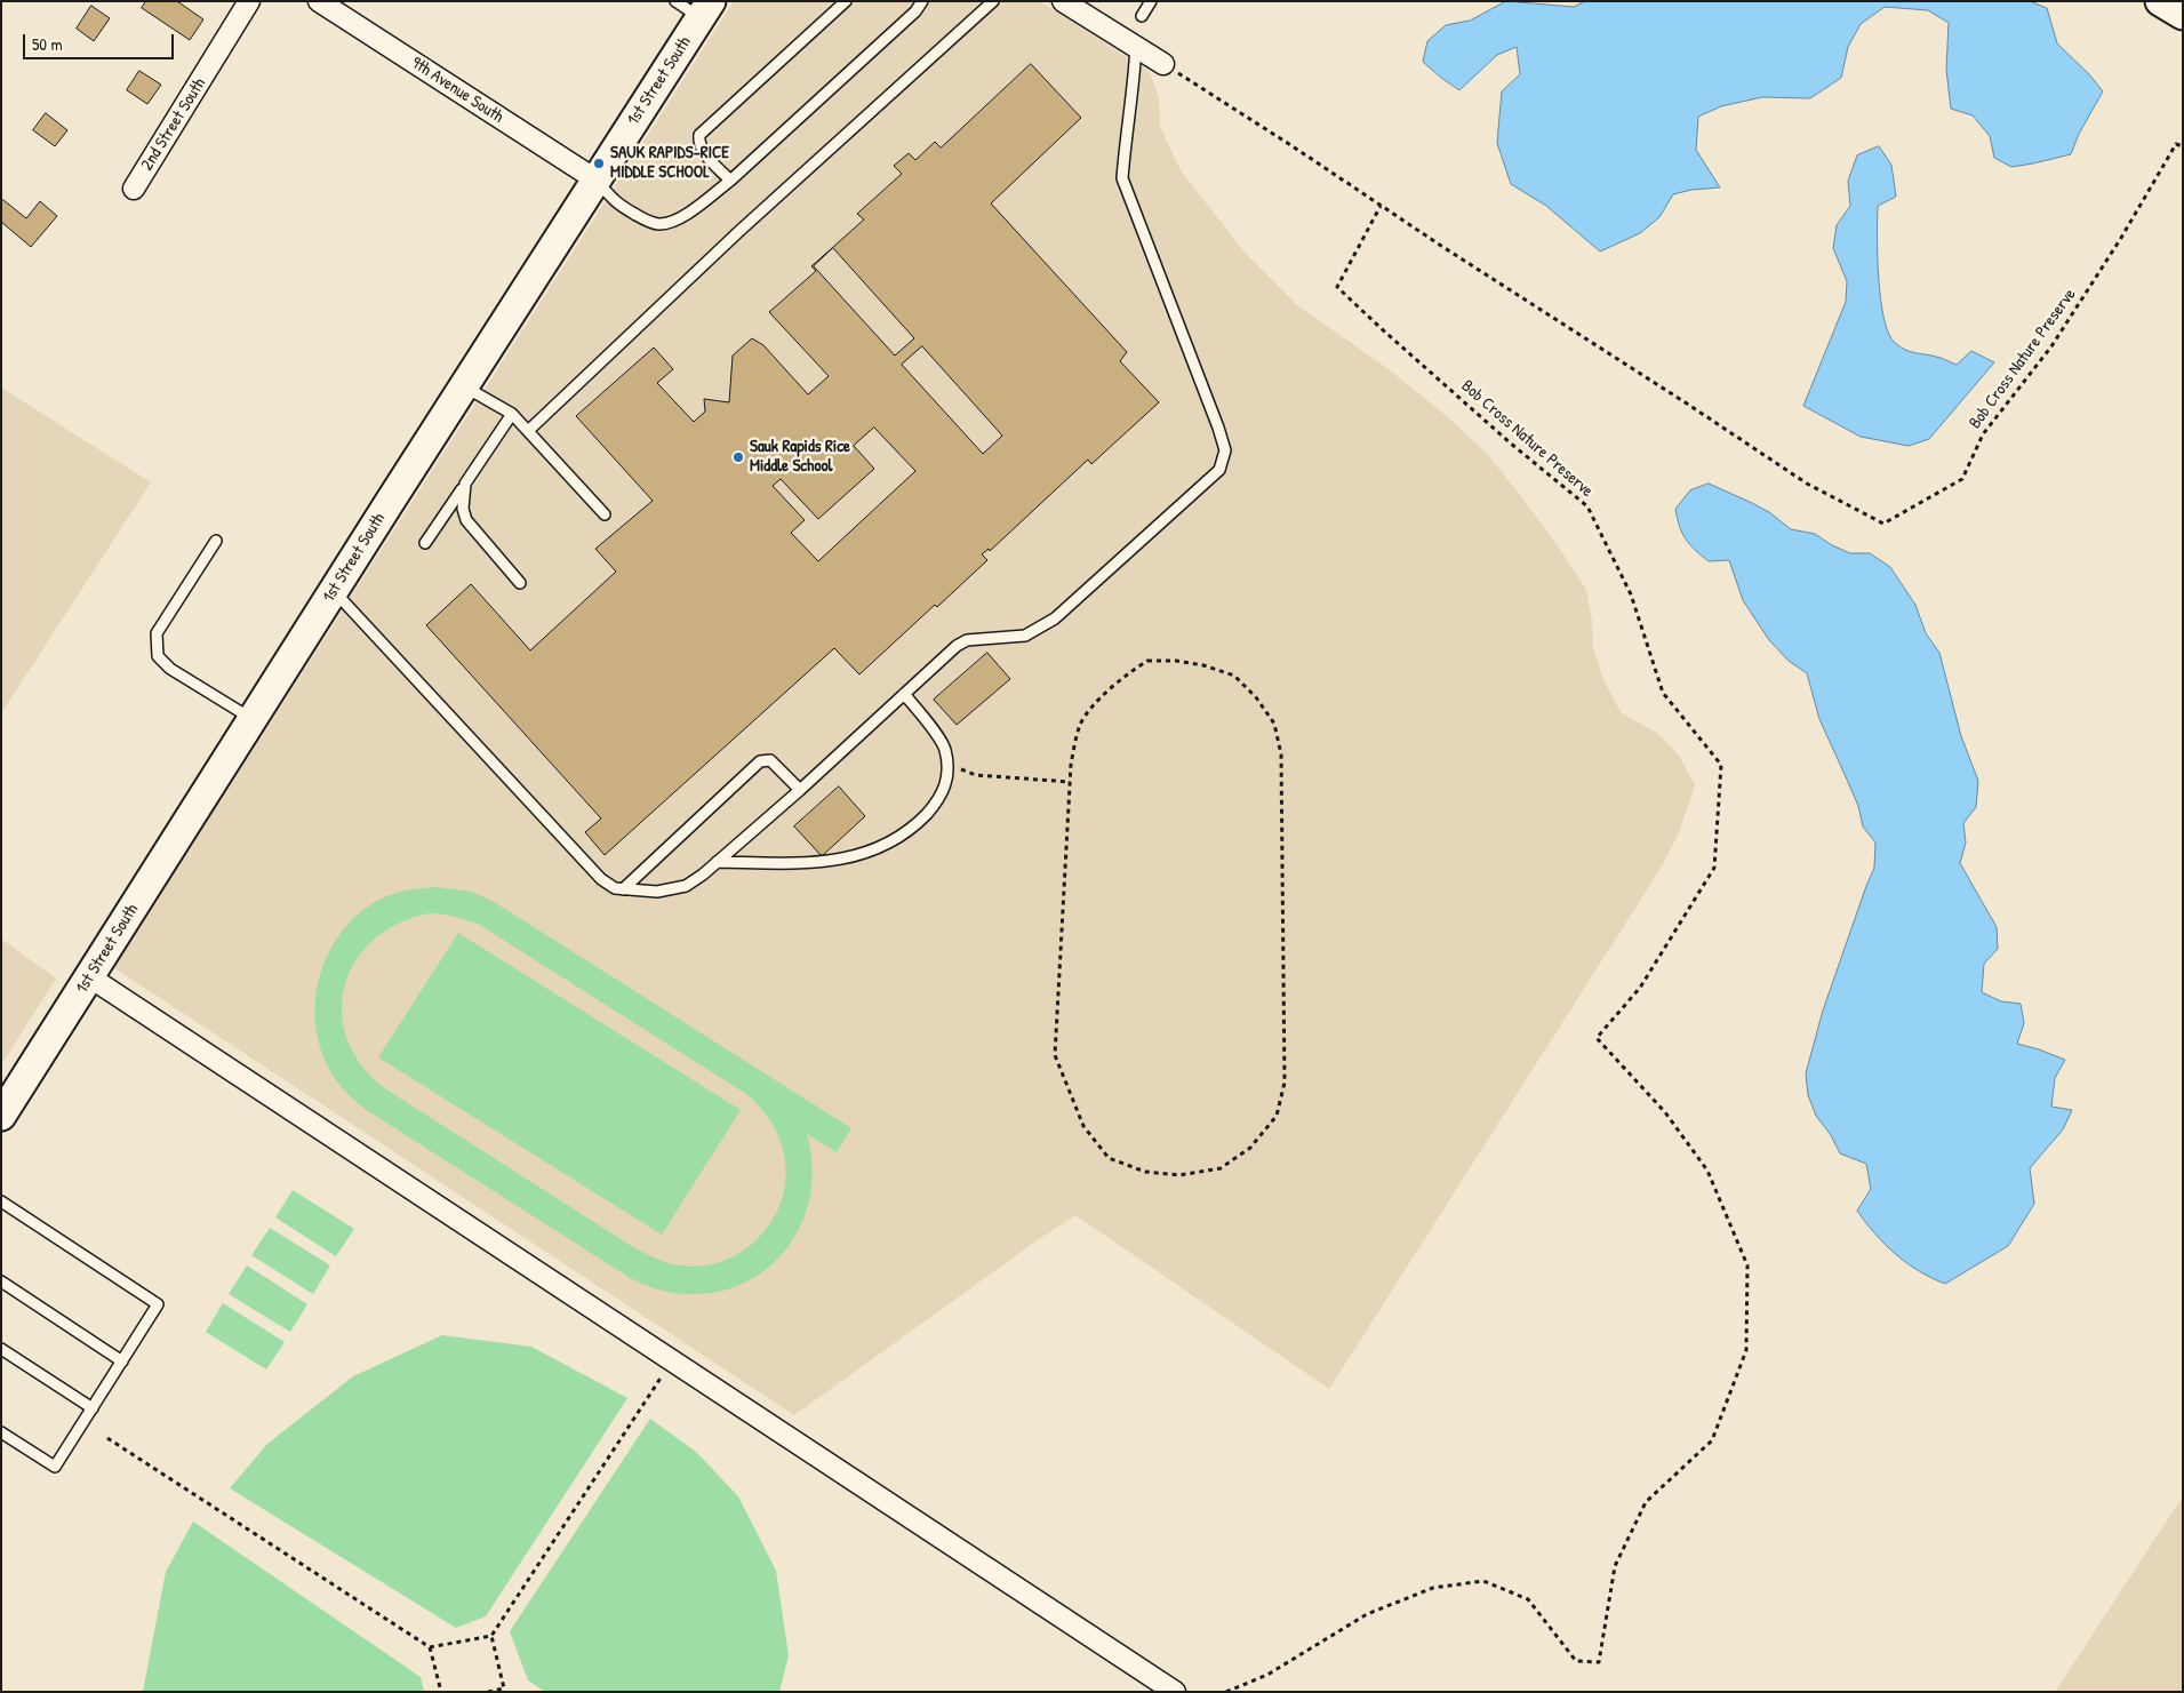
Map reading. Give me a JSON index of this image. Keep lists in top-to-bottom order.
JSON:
{
  "streets": {
    "street": ["1st Street South", "9th Avenue South", "2nd Street South"],
    "path": ["Bob Cross Nature Preserve"]
  },
  "crossings": [
    ["1st Street South", "9th Avenue South"]
  ],
  "places": ["SAUK RAPIDS-RICE MIDDLE SCHOOL", "Sauk Rapids Rice Middle School"],
  "scale_bar": "50 m"
}
